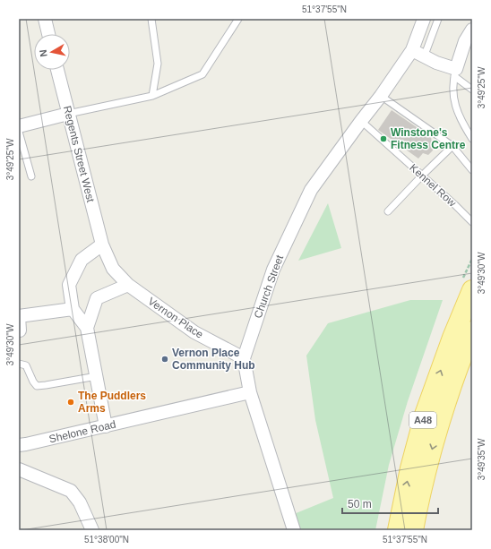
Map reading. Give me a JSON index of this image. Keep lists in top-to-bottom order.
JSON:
{
  "streets": {
    "main road": ["A48"],
    "street": [
      "Regents Street West",
      "Church Street",
      "Vernon Place",
      "Shelone Road"
    ],
    "lane": ["Kennel Row"]
  },
  "crossings": [
    ["Regents Street West", "Vernon Place"],
    ["Kennel Row", "Church Street"],
    ["Church Street", "Vernon Place"],
    ["Church Street", "Shelone Road"]
  ],
  "places": ["Winstone's Fitness Centre", "Vernon Place Community Hub", "The Puddlers Arms"],
  "scale_bar": "50 m",
  "north": "left",
  "coordinates": [
    "51°37'55\"N",
    "3°49'25\"W",
    "3°49'30\"W",
    "3°49'35\"W",
    "51°38'00\"N"
  ]
}
